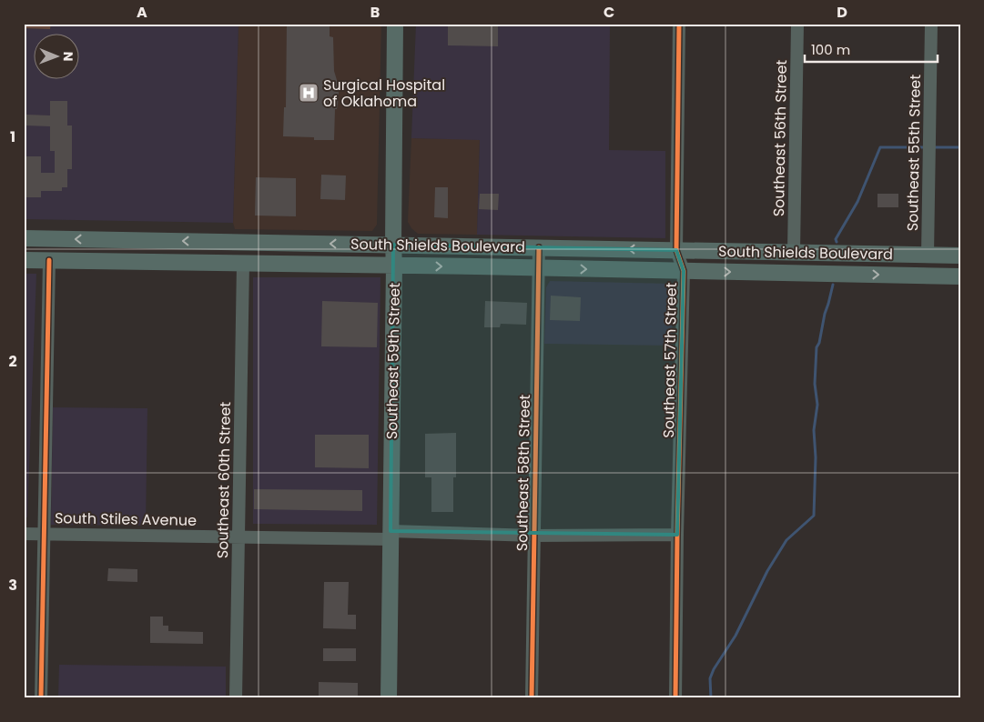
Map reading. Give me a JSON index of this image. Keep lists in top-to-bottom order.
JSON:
{
  "streets": {
    "main road": ["South Shields Boulevard", "Southeast 59th Street"],
    "street": [
      "Southeast 56th Street",
      "Southeast 55th Street",
      "Southeast 57th Street",
      "Southeast 58th Street",
      "Southeast 60th Street",
      "South Stiles Avenue"
    ]
  },
  "crossings": [
    ["Southeast 56th Street", "South Shields Boulevard"],
    ["Southeast 55th Street", "South Shields Boulevard"],
    ["South Shields Boulevard", "Southeast 57th Street"],
    ["South Shields Boulevard", "Southeast 59th Street"],
    ["South Shields Boulevard", "Southeast 58th Street"],
    ["South Shields Boulevard", "Southeast 60th Street"],
    ["Southeast 57th Street", "South Stiles Avenue"],
    ["Southeast 59th Street", "South Stiles Avenue"],
    ["Southeast 58th Street", "South Stiles Avenue"],
    ["Southeast 60th Street", "South Stiles Avenue"]
  ],
  "places": {
    "hospital": ["Surgical Hospital of Oklahoma"]
  },
  "scale_bar": "100 m",
  "north": "right",
  "grid": {
    "columns": [
      "A",
      "B",
      "C",
      "D"
    ],
    "rows": ["1", "2", "3"]
  }
}
